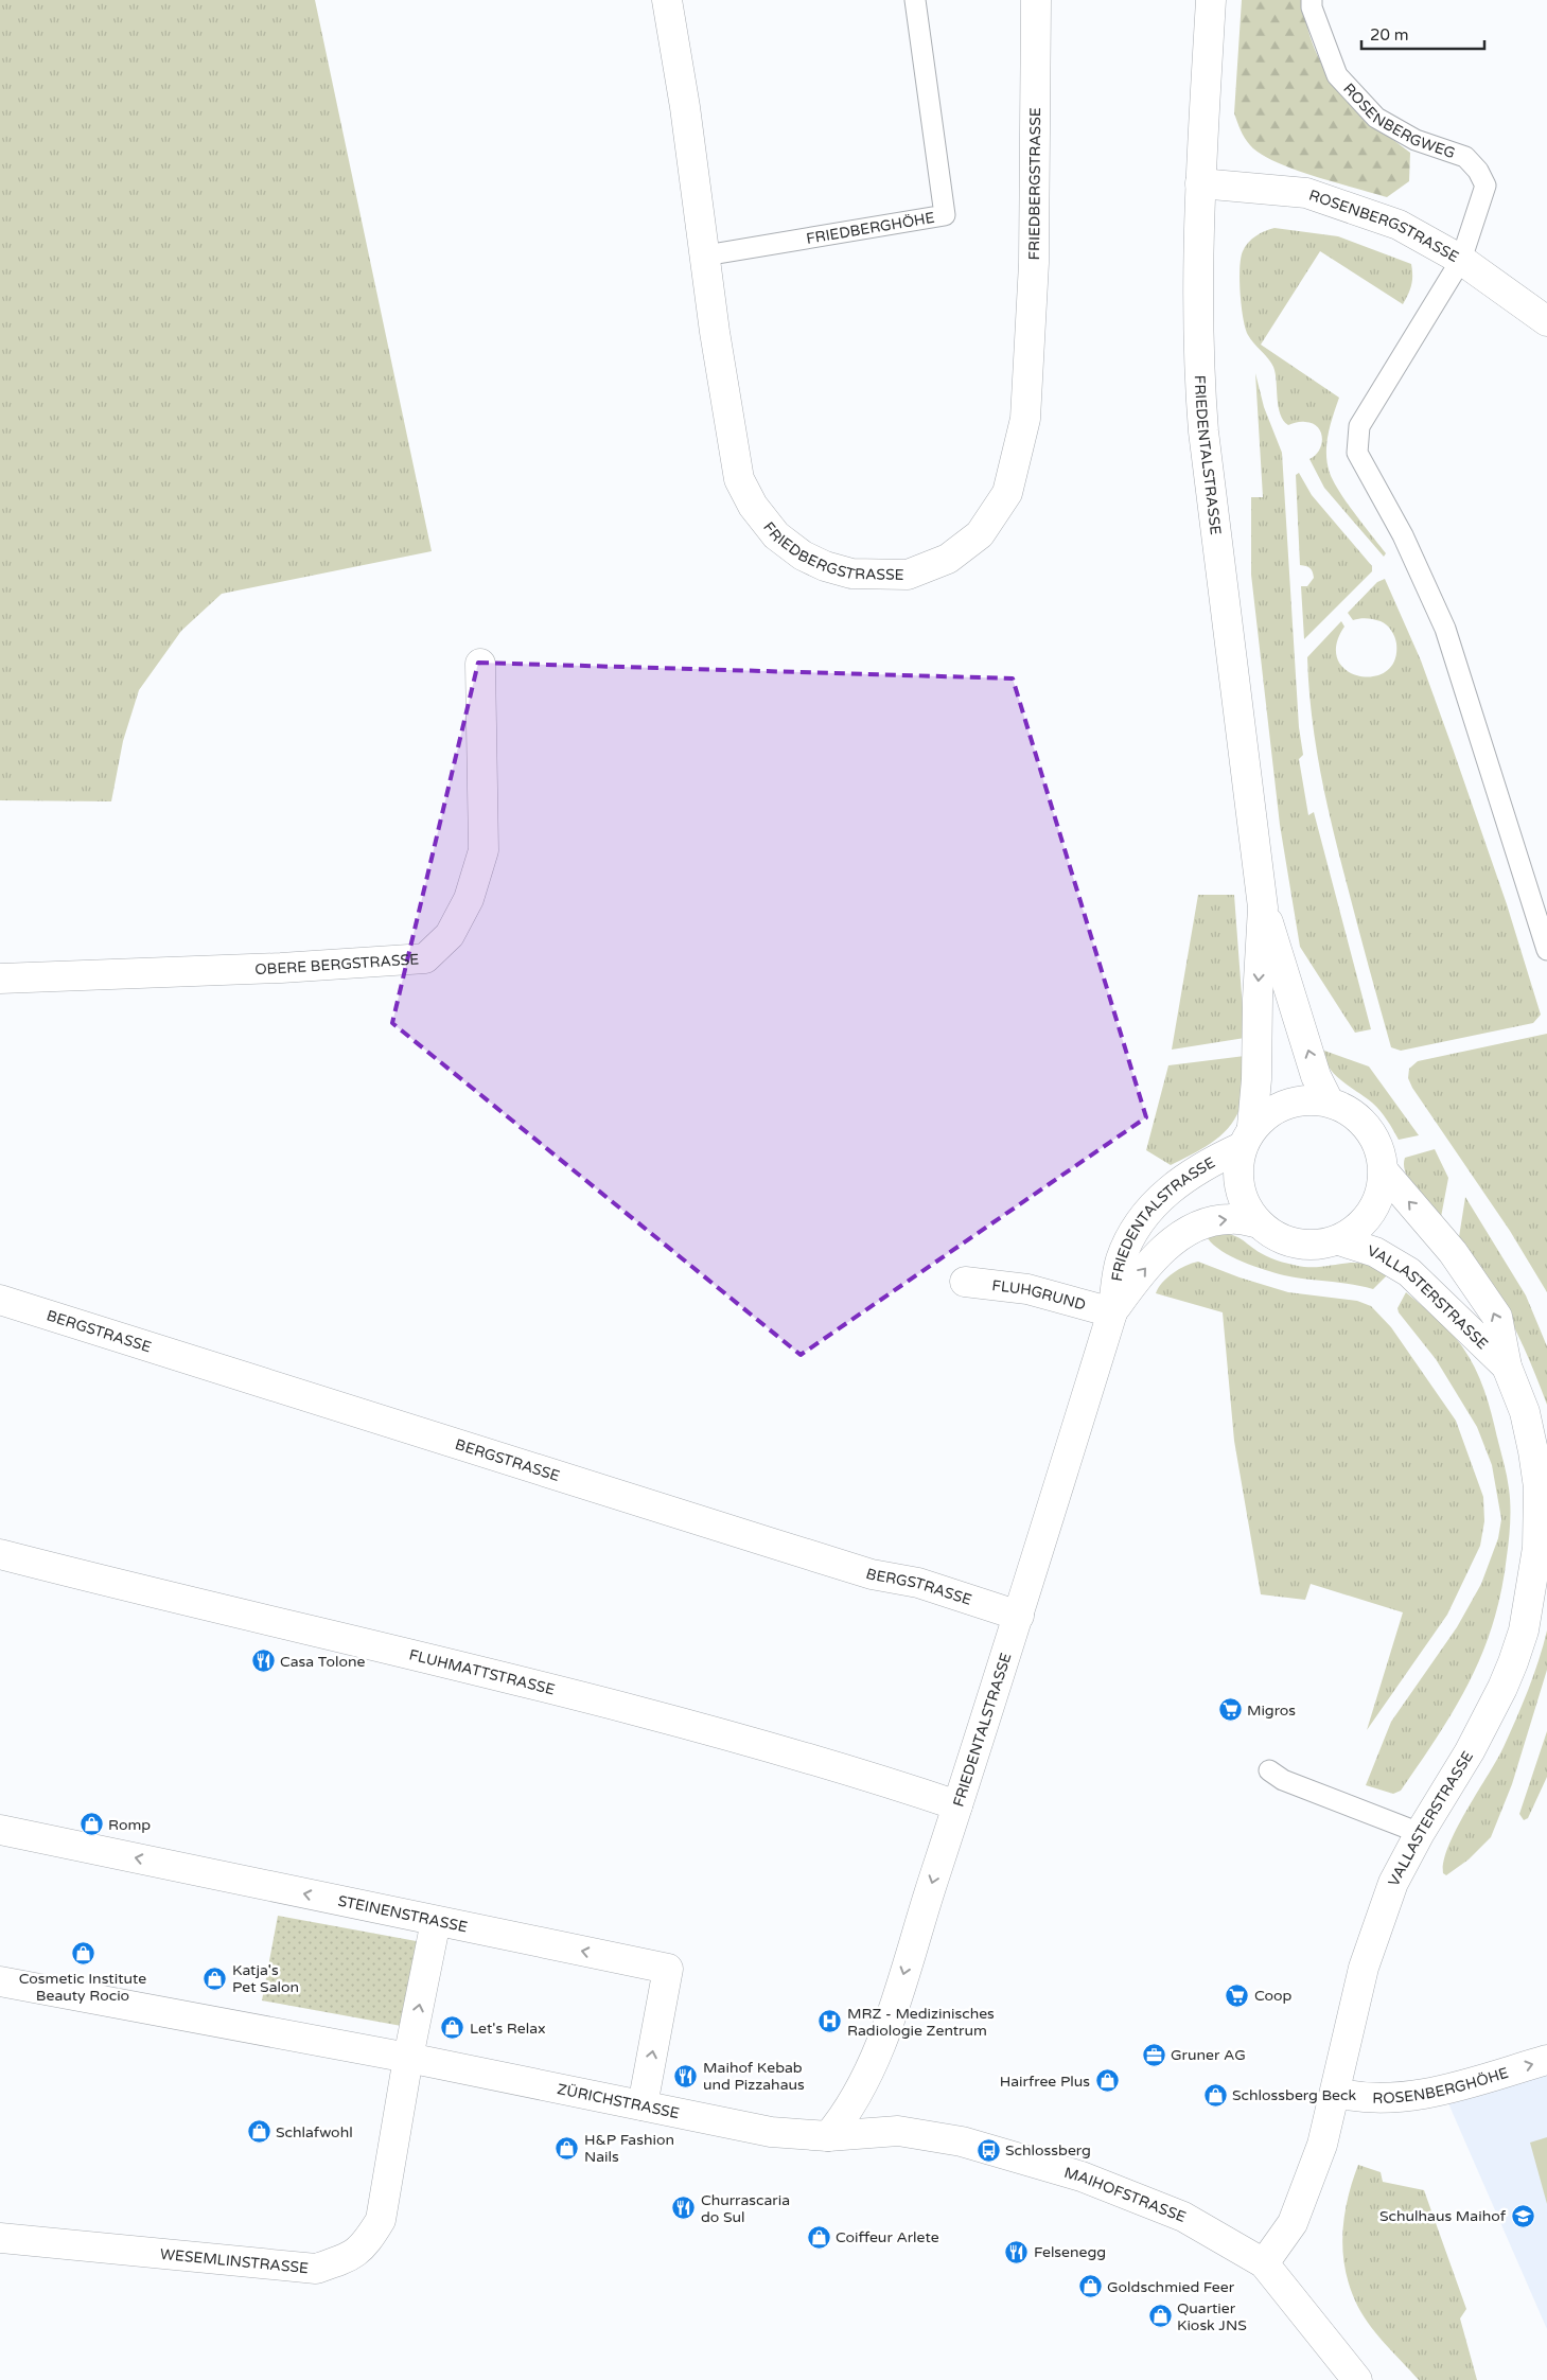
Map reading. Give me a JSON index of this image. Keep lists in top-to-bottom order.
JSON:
{
  "streets": {
    "street": [
      "FRIEDBERGSTRASSE",
      "ROSENBERGSTRASSE",
      "FRIEDENTALSTRASSE",
      "OBERE BERGSTRASSE",
      "FLUHGRUND",
      "VALLASTERSTRASSE",
      "BERGSTRASSE",
      "FLUHMATTSTRASSE",
      "STEINENSTRASSE",
      "ROSENBERGHÖHE",
      "ZÜRICHSTRASSE",
      "MAIHOFSTRASSE",
      "WESEMLINSTRASSE"
    ],
    "lane": ["ROSENBERGWEG", "FRIEDBERGHÖHE"]
  },
  "crossings": [
    ["ROSENBERGWEG", "ROSENBERGSTRASSE"],
    ["FRIEDBERGSTRASSE", "FRIEDBERGHÖHE"],
    ["ROSENBERGSTRASSE", "FRIEDENTALSTRASSE"],
    ["FRIEDENTALSTRASSE", "FLUHGRUND"],
    ["FRIEDENTALSTRASSE", "VALLASTERSTRASSE"],
    ["FRIEDENTALSTRASSE", "BERGSTRASSE"],
    ["FRIEDENTALSTRASSE", "FLUHMATTSTRASSE"],
    ["FRIEDENTALSTRASSE", "ZÜRICHSTRASSE"],
    ["FRIEDENTALSTRASSE", "MAIHOFSTRASSE"],
    ["VALLASTERSTRASSE", "ROSENBERGHÖHE"],
    ["VALLASTERSTRASSE", "MAIHOFSTRASSE"],
    ["STEINENSTRASSE", "ZÜRICHSTRASSE"],
    ["ZÜRICHSTRASSE", "MAIHOFSTRASSE"],
    ["ZÜRICHSTRASSE", "WESEMLINSTRASSE"]
  ],
  "one_way": ["STEINENSTRASSE", "ROSENBERGHÖHE"],
  "places": {
    "restaurant": [
      "Casa Tolone",
      "Maihof Kebab und Pizzahaus",
      "Churrascaria do Sul",
      "Felsenegg"
    ],
    "supermarket": ["Migros", "Coop"],
    "shop": [
      "Romp",
      "Cosmetic Institute Beauty Rocio",
      "Katja's Pet Salon",
      "Let's Relax",
      "Hairfree Plus",
      "Schlossberg Beck",
      "Schlafwohl",
      "H&P Fashion Nails",
      "Coiffeur Arlete",
      "Goldschmied Feer",
      "Quartier Kiosk JNS"
    ],
    "hospital": ["MRZ - Medizinisches Radiologie Zentrum"],
    "office": ["Gruner AG"],
    "bus stop": ["Schlossberg"],
    "school or university": ["Schulhaus Maihof"]
  },
  "scale_bar": "20 m"
}
